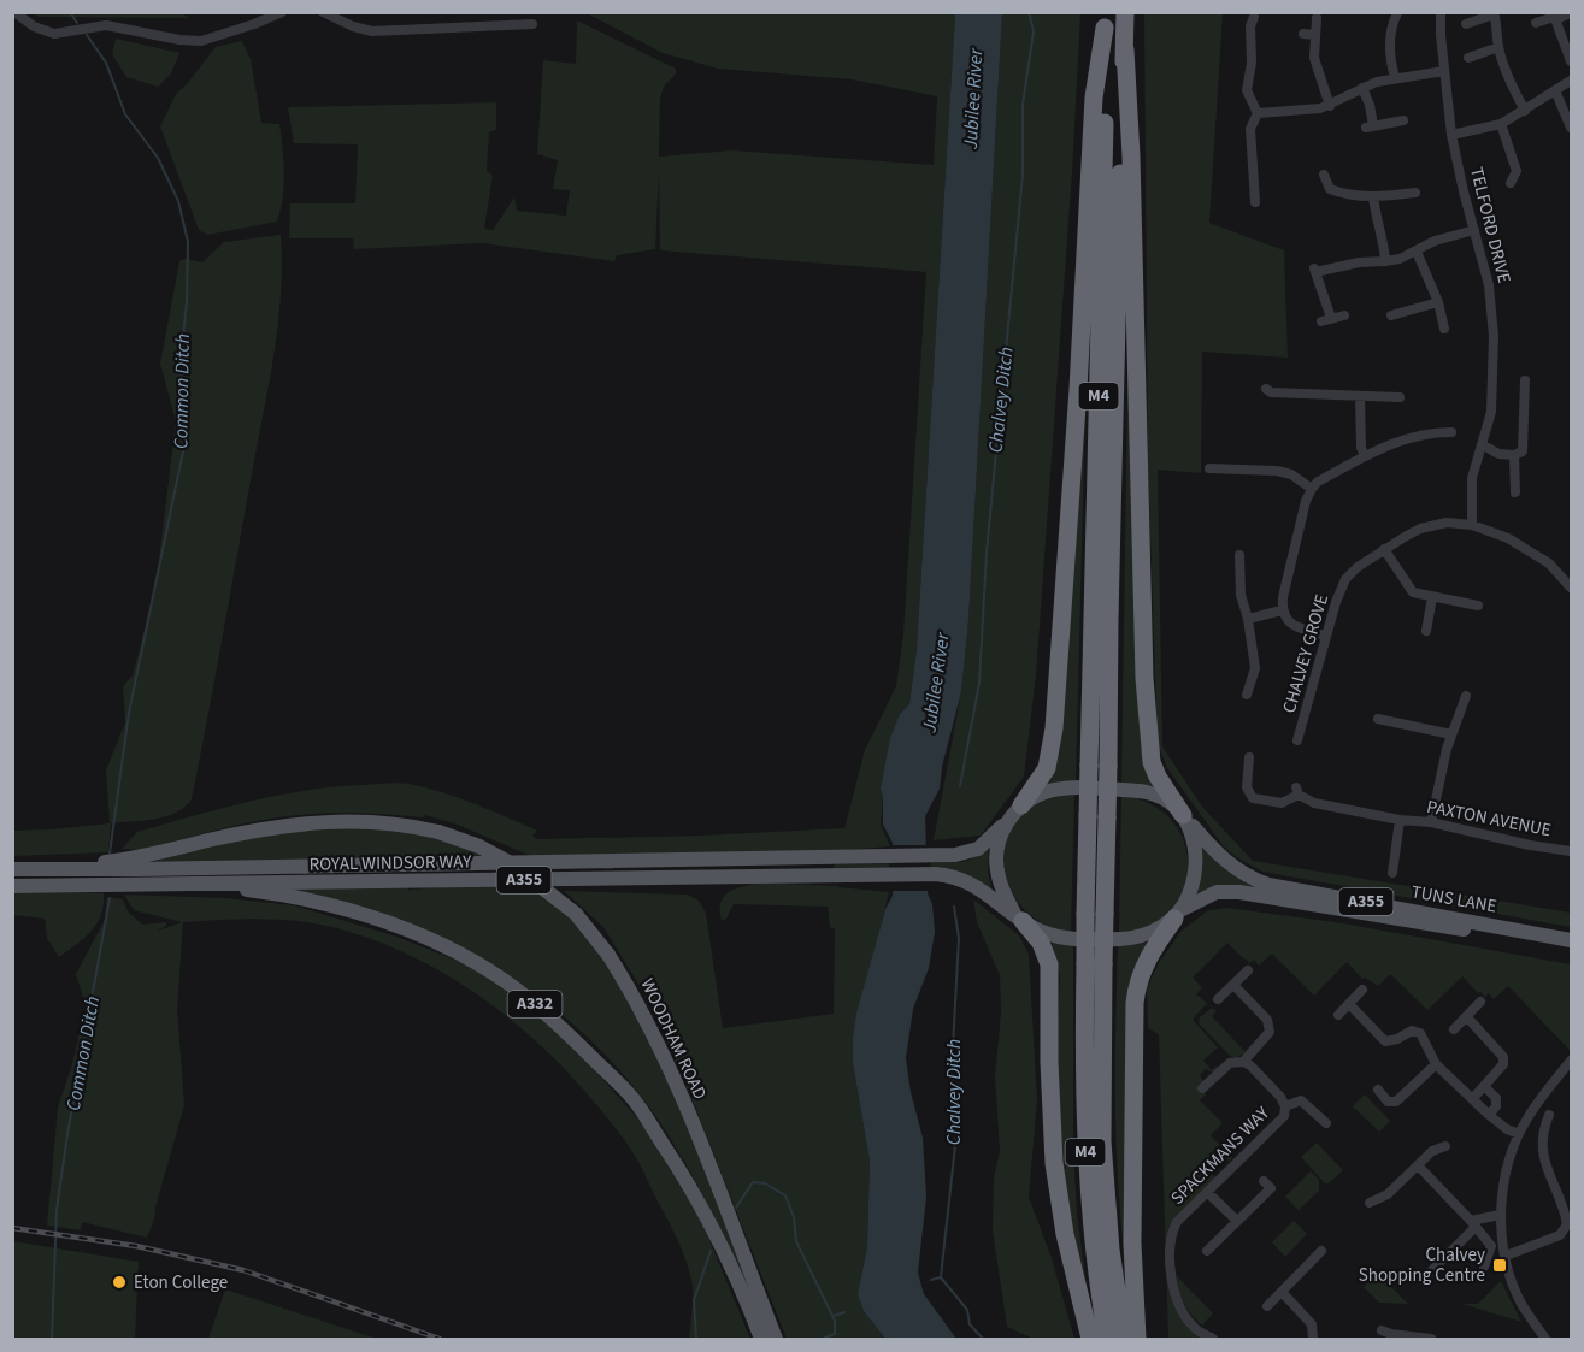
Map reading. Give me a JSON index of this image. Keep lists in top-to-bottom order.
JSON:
{
  "streets": {
    "highway": ["M4"],
    "main road": [
      "ROYAL WINDSOR WAY",
      "A355",
      "TUNS LANE",
      "A332",
      "WOODHAM ROAD"
    ],
    "street": [
      "TELFORD DRIVE",
      "CHALVEY GROVE",
      "PAXTON AVENUE",
      "SPACKMANS WAY"
    ]
  },
  "crossings": [
    ["TELFORD DRIVE", "CHALVEY GROVE"],
    ["M4", "ROYAL WINDSOR WAY"],
    ["M4", "TUNS LANE"],
    ["ROYAL WINDSOR WAY", "TUNS LANE"],
    ["ROYAL WINDSOR WAY", "A332"],
    ["ROYAL WINDSOR WAY", "WOODHAM ROAD"]
  ],
  "water": ["Jubilee River", "Common Ditch", "Chalvey Ditch"],
  "places": {
    "transit": ["Chalvey Shopping Centre"],
    "other": ["Eton College"]
  }
}
